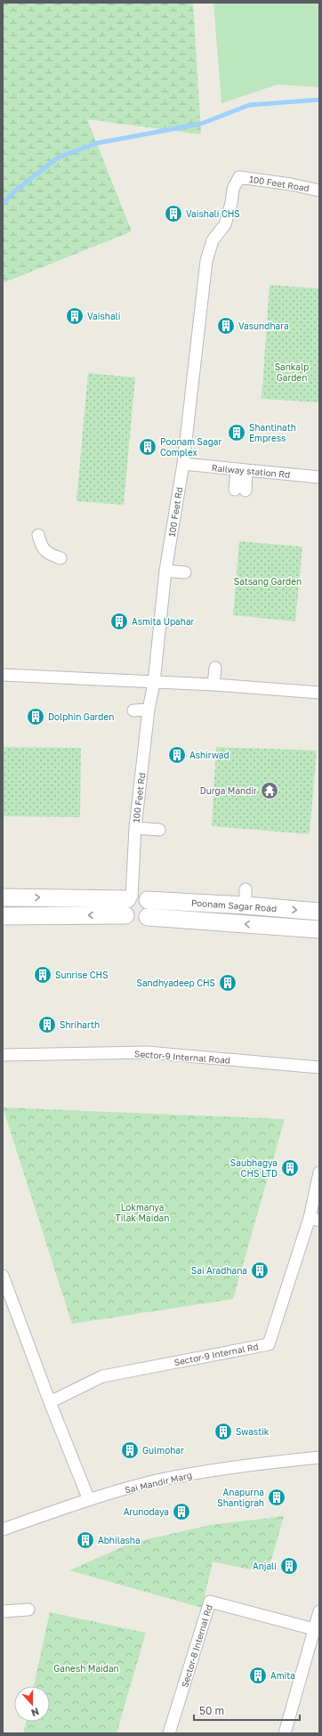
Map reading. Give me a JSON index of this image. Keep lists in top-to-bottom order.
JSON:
{
  "streets": {
    "main road": ["Poonam Sagar Road"],
    "street": [
      "100 Feet Road",
      "Railway station Rd",
      "100 Feet Rd",
      "Sector-9 Internal Road",
      "Sector-9 Internal Rd",
      "Sai Mandir Marg",
      "Sector-8 Internal Rd"
    ]
  },
  "crossings": [
    ["100 Feet Road", "100 Feet Rd"],
    ["Railway station Rd", "100 Feet Rd"],
    ["100 Feet Rd", "Poonam Sagar Road"]
  ],
  "parks": [
    "Sankalp Garden",
    "Satsang Garden",
    "Lokmanya Tilak Maidan",
    "Ganesh Maidan"
  ],
  "places": {
    "building": [
      "Vaishali CHS",
      "Vaishali",
      "Vasundhara",
      "Shantinath Empress",
      "Poonam Sagar Complex",
      "Asmita Upahar",
      "Dolphin Garden",
      "Ashirwad",
      "Sunrise CHS",
      "Sandhyadeep CHS",
      "Shriharth",
      "Saubhagya CHS LTD",
      "Sai Aradhana",
      "Swastik",
      "Gulmohar",
      "Anapurna Shantigrah",
      "Arunodaya",
      "Abhilasha",
      "Anjali",
      "Amita"
    ],
    "temple": ["Durga Mandir"]
  },
  "scale_bar": "50 m",
  "north": "bottom"
}
